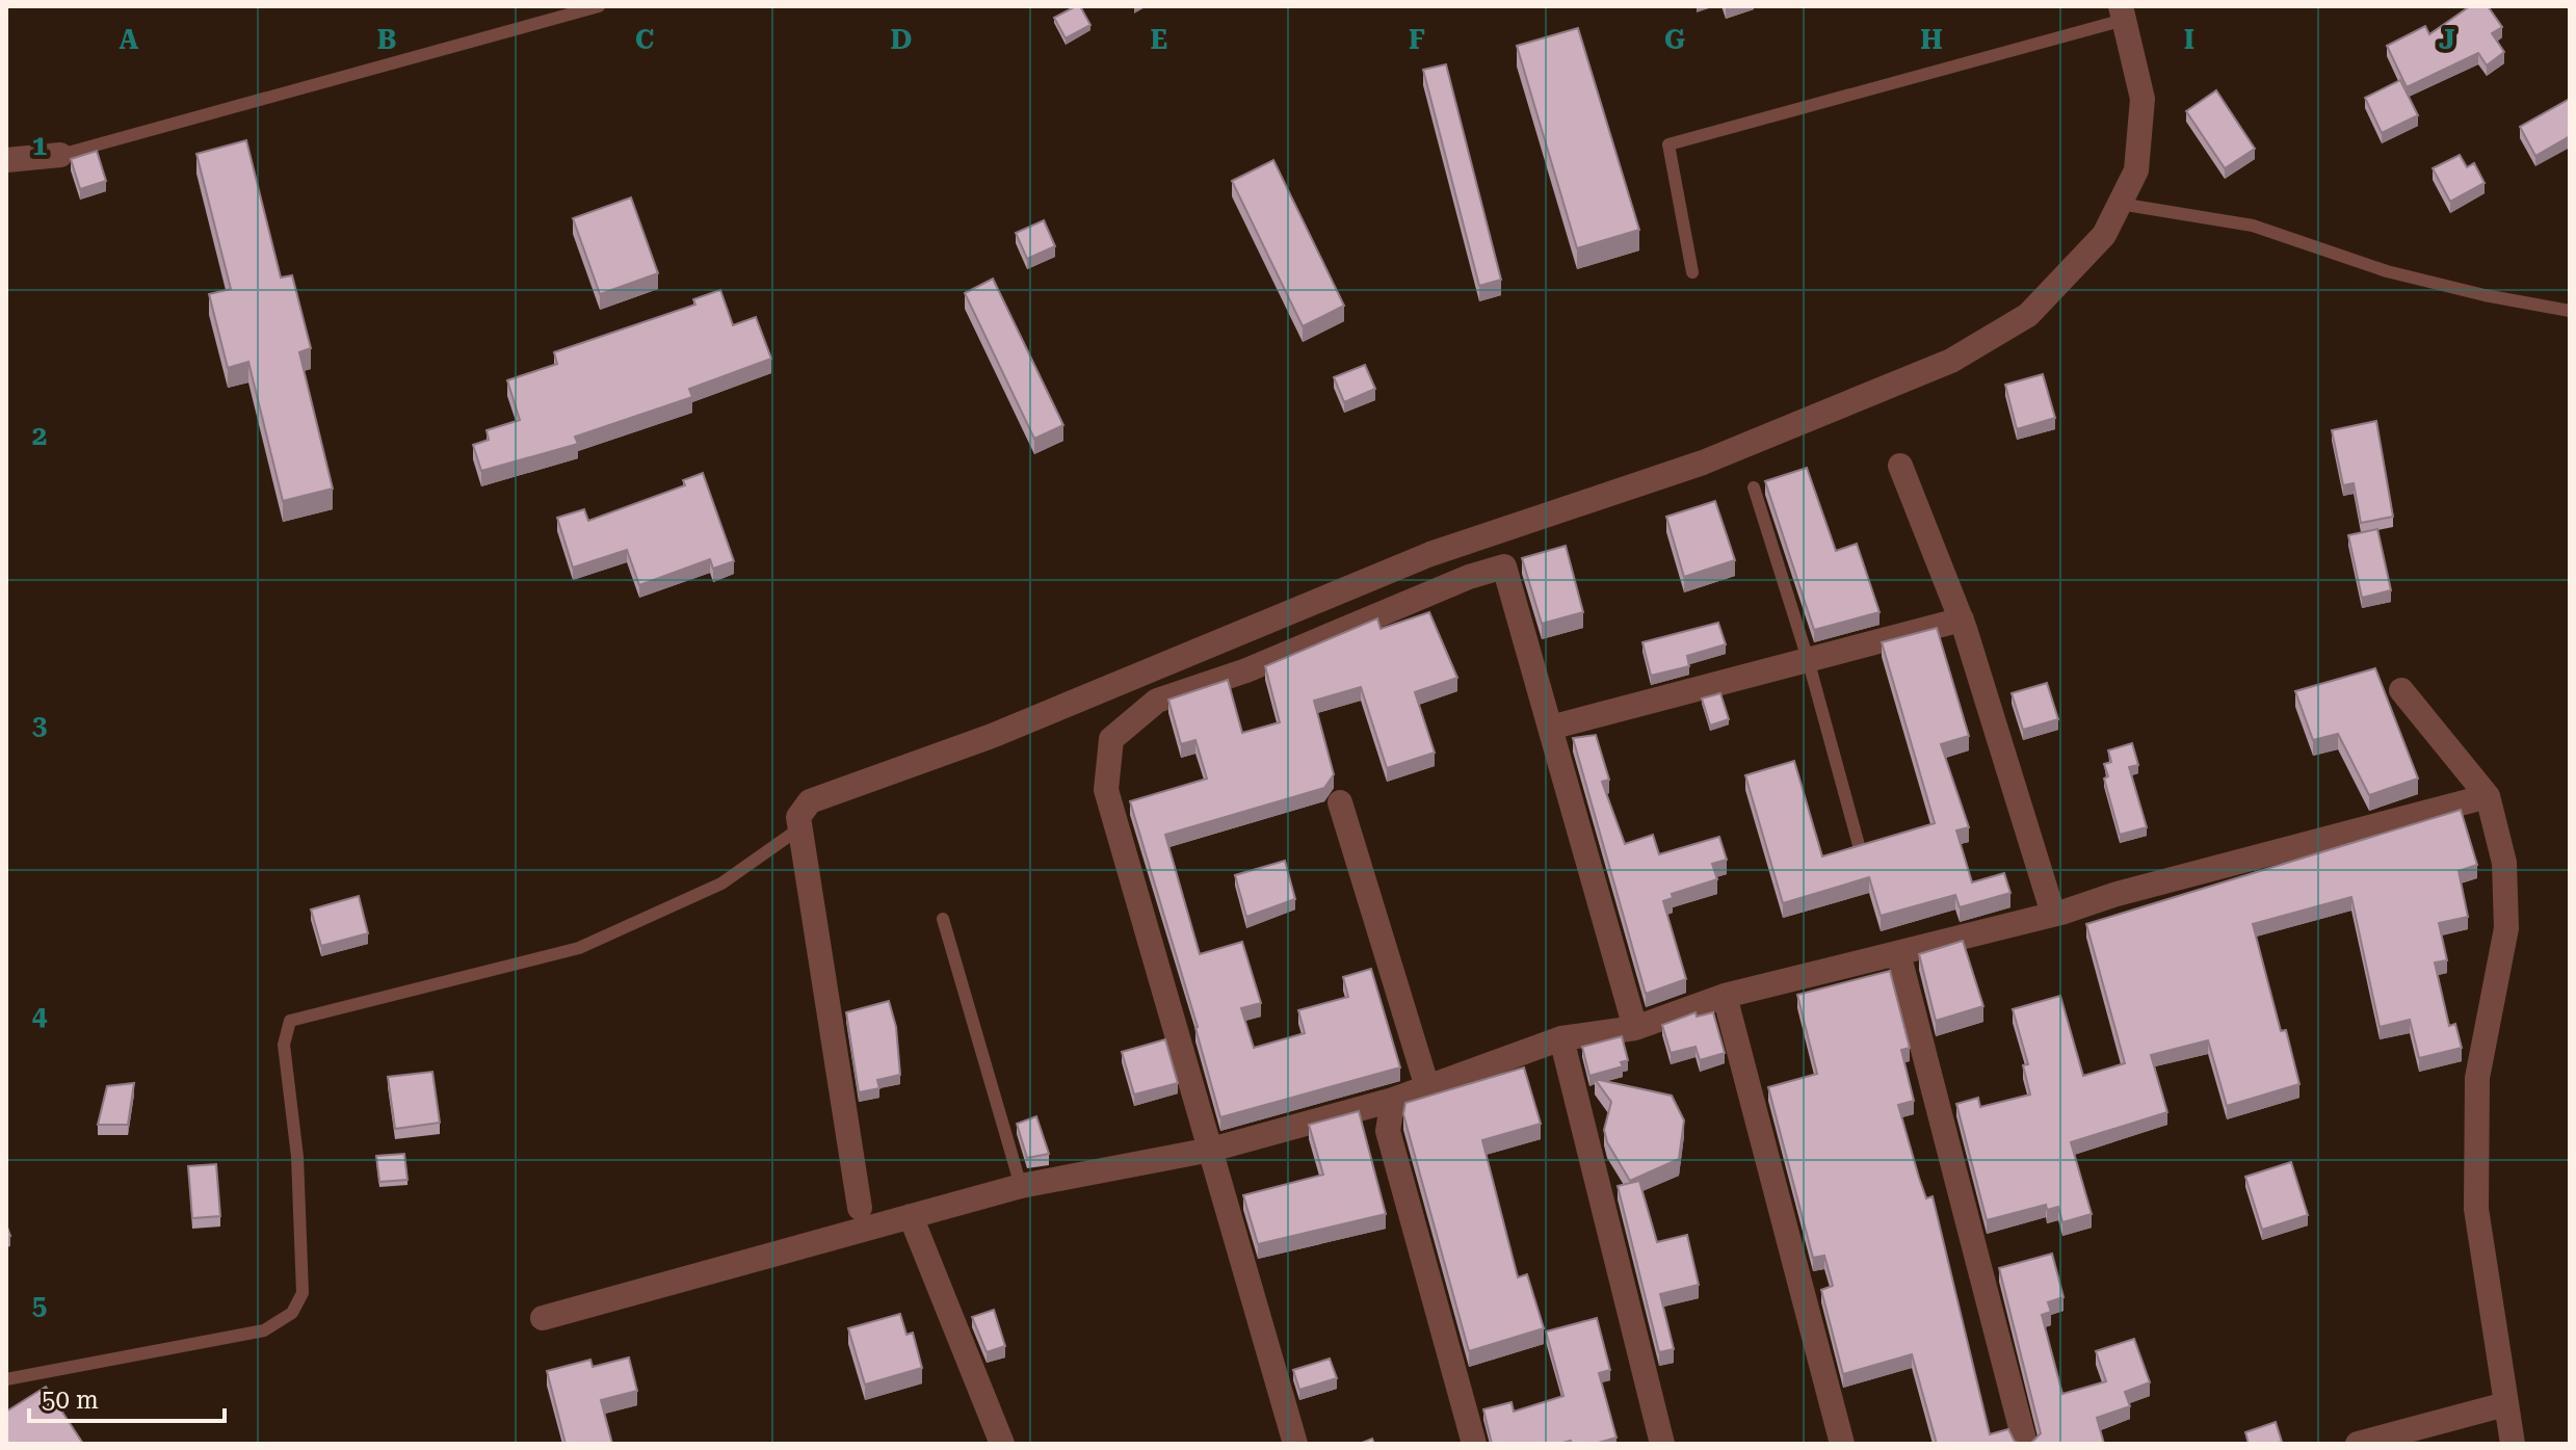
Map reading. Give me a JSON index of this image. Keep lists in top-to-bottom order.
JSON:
{
  "scale_bar": "50 m",
  "grid": {
    "columns": [
      "A",
      "B",
      "C",
      "D",
      "E",
      "F",
      "G",
      "H",
      "I",
      "J"
    ],
    "rows": [
      "1",
      "2",
      "3",
      "4",
      "5"
    ]
  }
}
